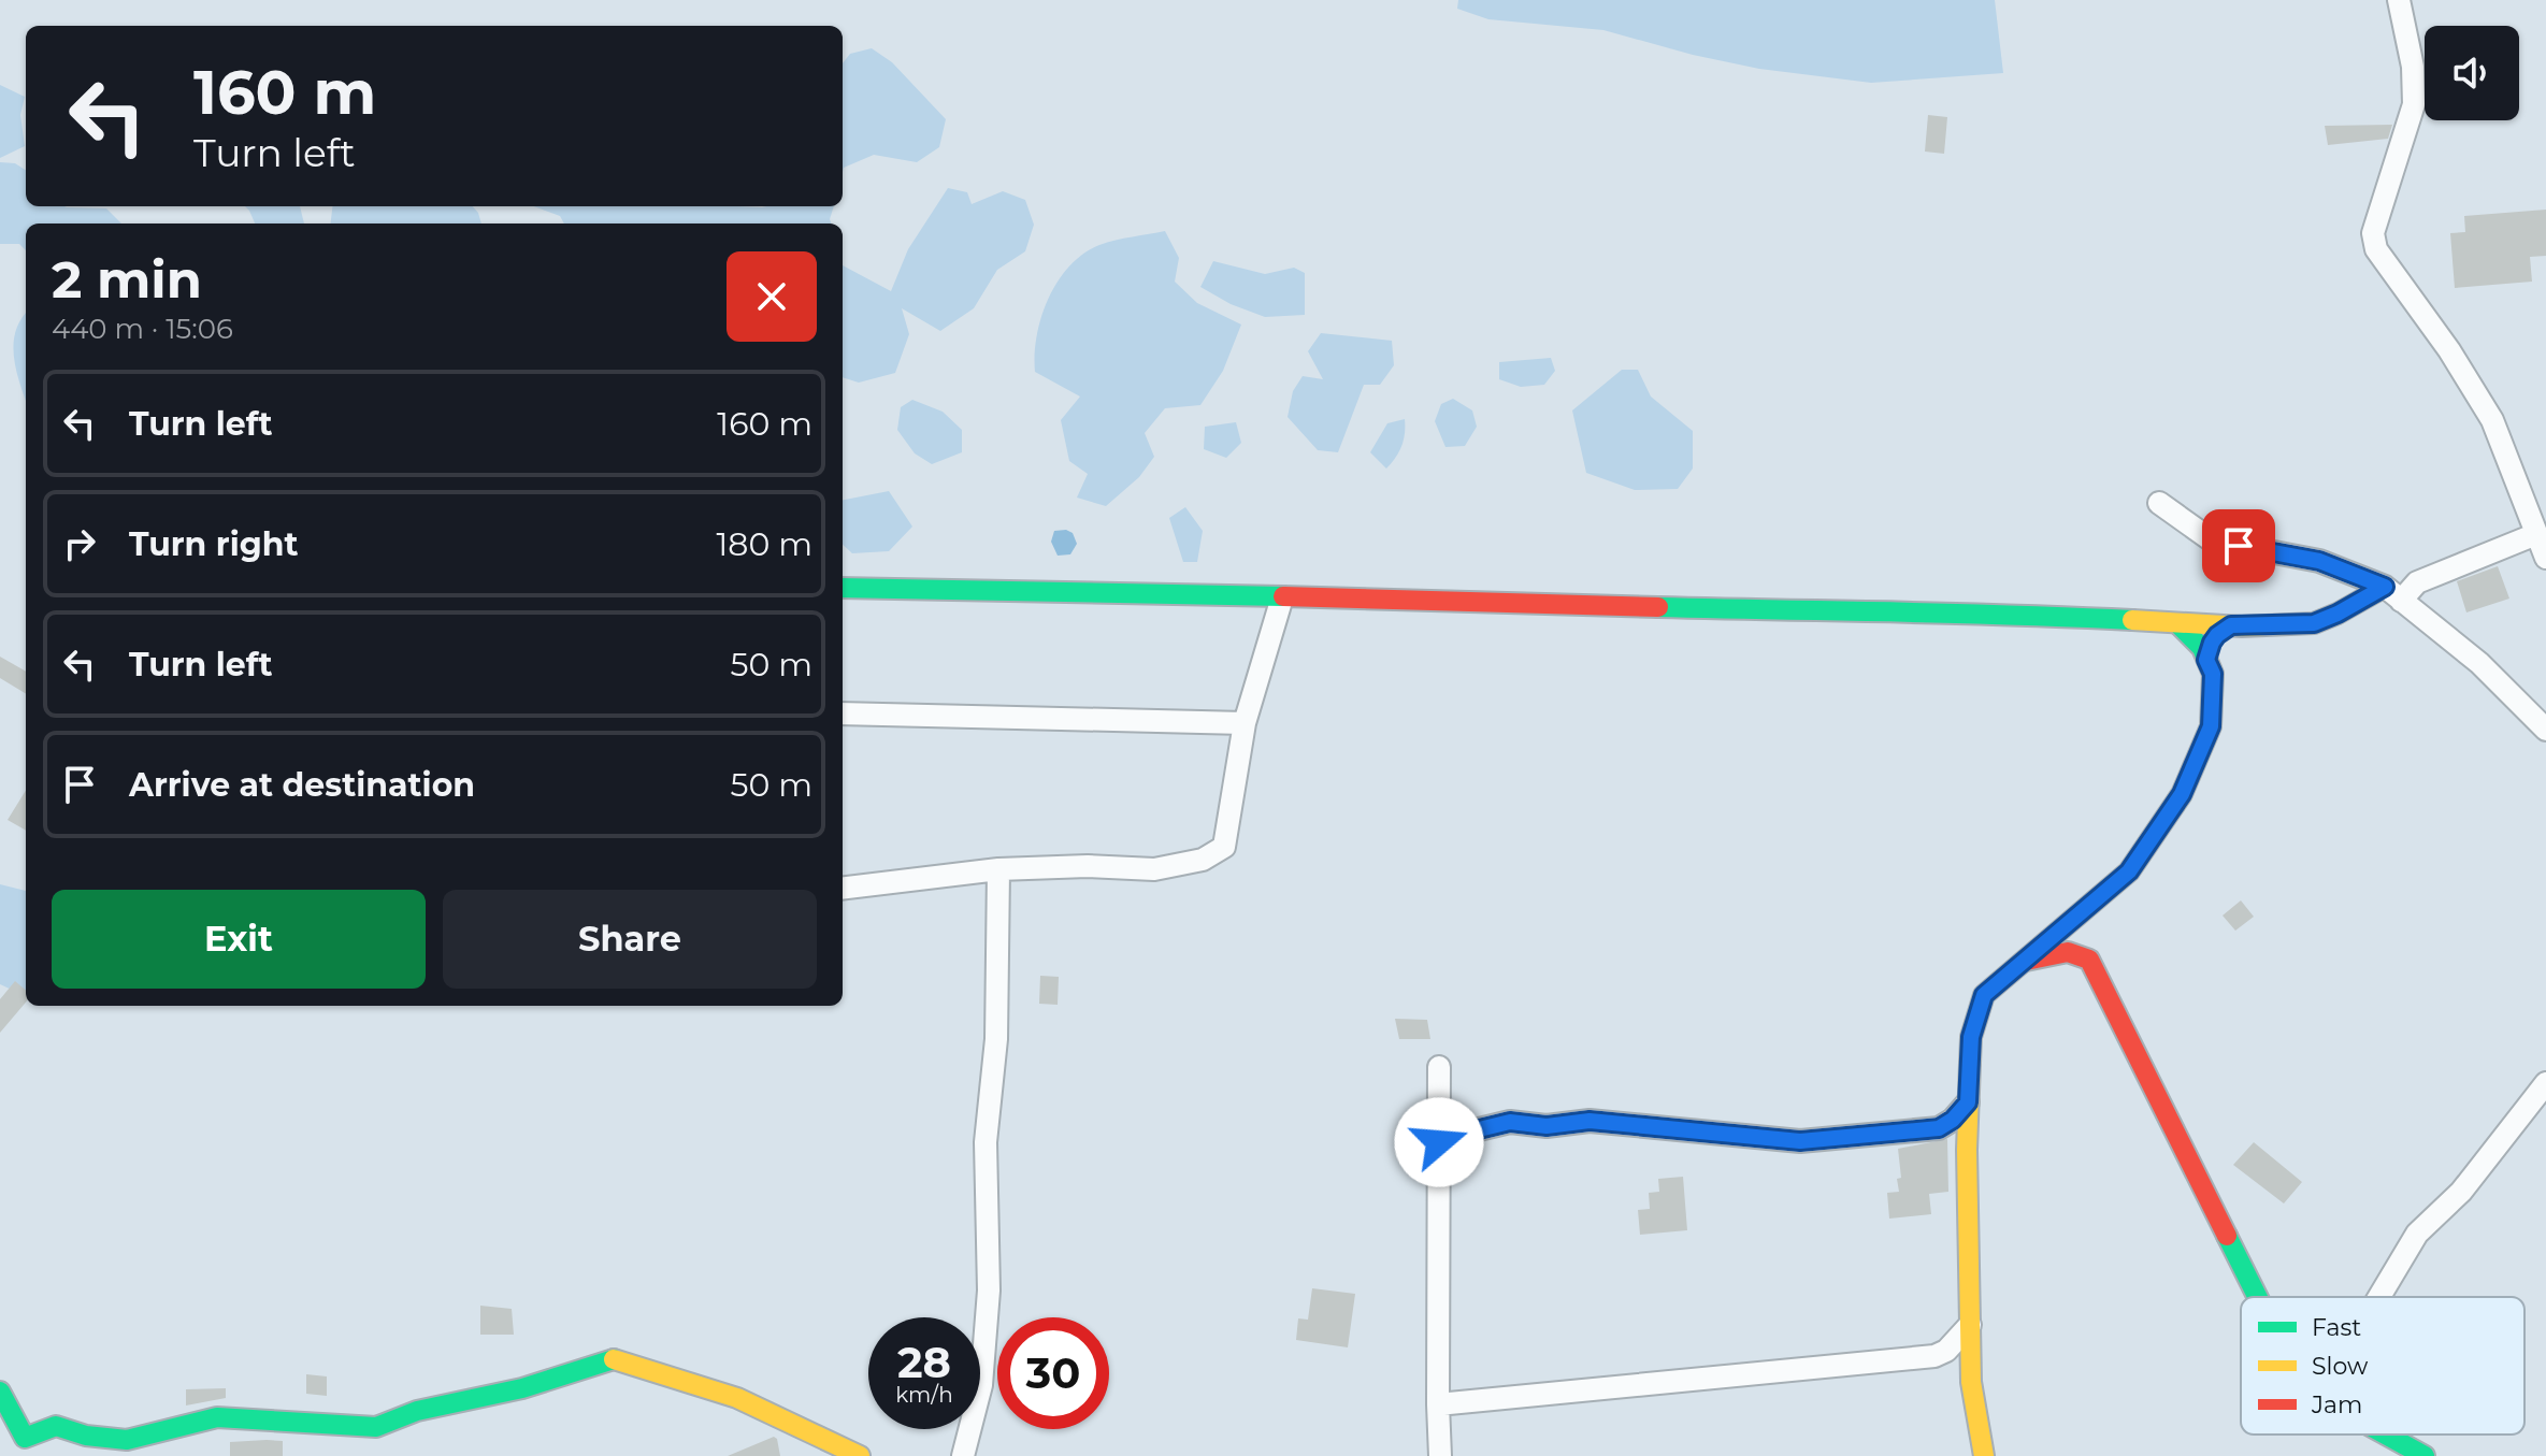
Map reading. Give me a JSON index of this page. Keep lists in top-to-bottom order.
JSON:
{
  "legend": ["Fast", "Slow", "Jam"],
  "page": {
    "turn": ["160 m", "Turn left"],
    "heading": ["2 min", "440 m · 15:06"],
    "list": [
      {
        "name": "Turn left",
        "value": "160 m"
      },
      {
        "name": "Turn right",
        "value": "180 m"
      },
      {
        "name": "Turn left",
        "value": "50 m"
      },
      {
        "name": "Arrive at destination",
        "value": "50 m"
      }
    ],
    "buttons": ["Exit", "Share"],
    "speed": "28 km/h",
    "limit": "30"
  }
}
